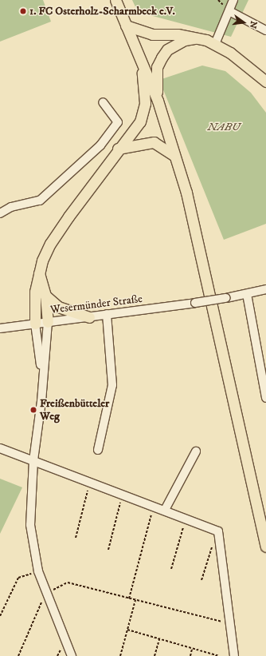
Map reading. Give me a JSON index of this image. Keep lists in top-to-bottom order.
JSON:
{
  "streets": {
    "street": ["Wesermünder Straße"]
  },
  "parks": ["NABU"],
  "places": ["1. FC Osterholz-Scharmbeck e.V.", "Freißenbütteler Weg"],
  "north": "right"
}
